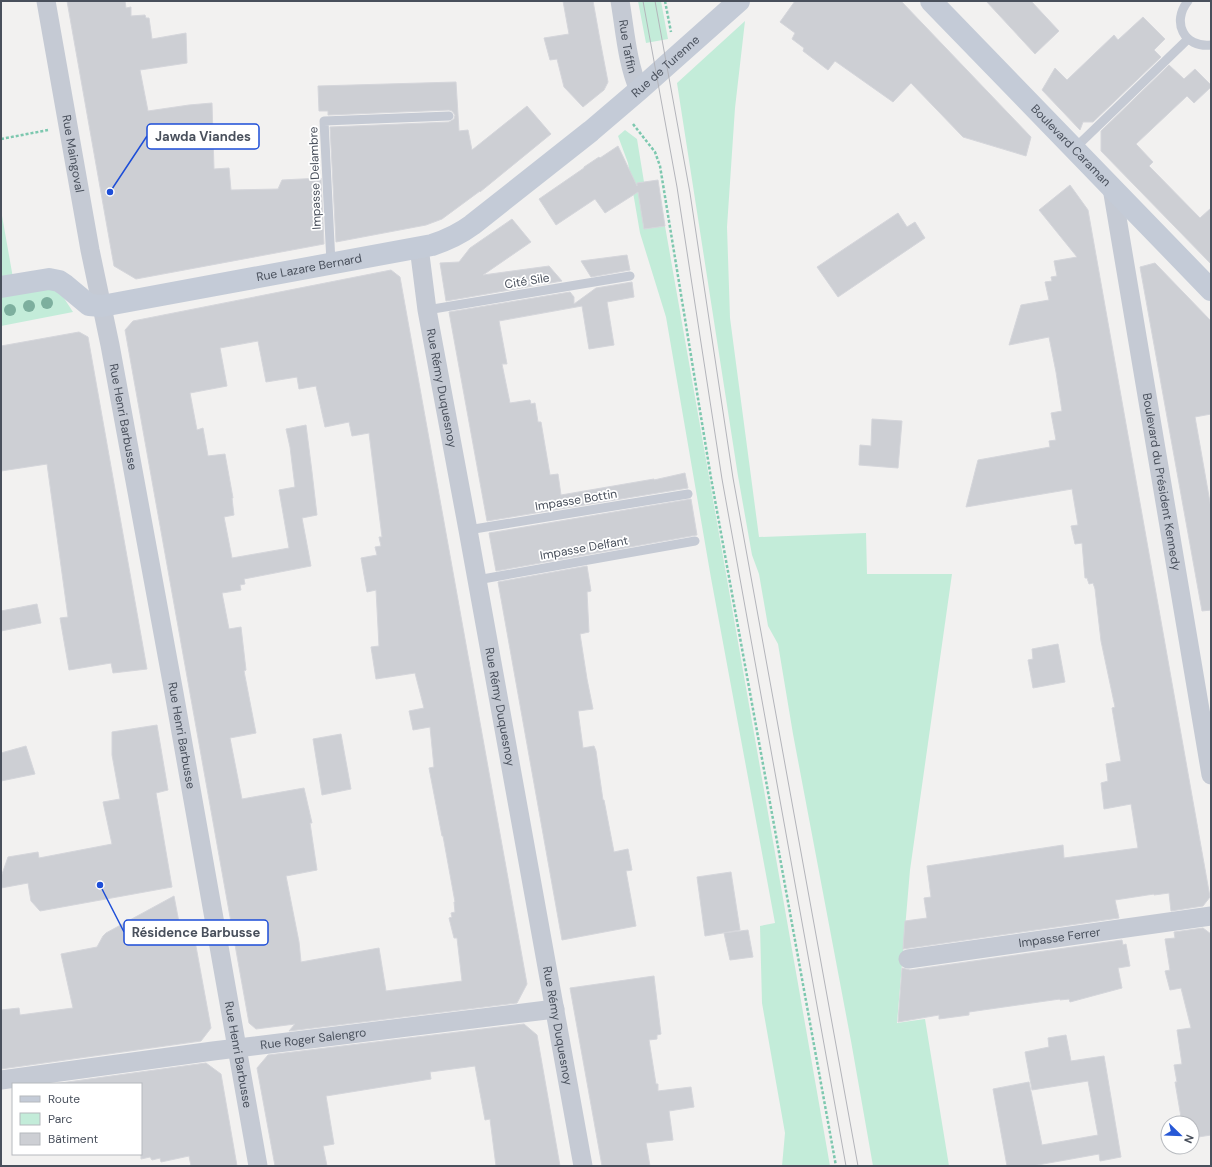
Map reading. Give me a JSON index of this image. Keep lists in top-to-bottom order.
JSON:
{
  "streets": {
    "street": [
      "Rue Taffin",
      "Rue de Turenne",
      "Boulevard Caraman",
      "Rue Maingoval",
      "Rue Lazare Bernard",
      "Rue Rémy Duquesnoy",
      "Rue Henri Barbusse",
      "Boulevard du Président Kennedy",
      "Impasse Ferrer",
      "Rue Roger Salengro"
    ],
    "lane": [
      "Impasse Delambre",
      "Cité Sile",
      "Impasse Bottin",
      "Impasse Delfant"
    ]
  },
  "crossings": [
    ["Rue Taffin", "Rue de Turenne"],
    ["Rue de Turenne", "Rue Lazare Bernard"],
    ["Boulevard Caraman", "Boulevard du Président Kennedy"],
    ["Rue Maingoval", "Rue Lazare Bernard"],
    ["Rue Maingoval", "Rue Henri Barbusse"],
    ["Impasse Delambre", "Rue Lazare Bernard"],
    ["Rue Lazare Bernard", "Rue Rémy Duquesnoy"],
    ["Rue Lazare Bernard", "Rue Henri Barbusse"],
    ["Cité Sile", "Rue Rémy Duquesnoy"],
    ["Rue Rémy Duquesnoy", "Impasse Bottin"],
    ["Rue Rémy Duquesnoy", "Impasse Delfant"],
    ["Rue Rémy Duquesnoy", "Rue Roger Salengro"],
    ["Rue Henri Barbusse", "Rue Roger Salengro"]
  ],
  "places": ["Jawda Viandes", "Résidence Barbusse"],
  "legend": ["Route", "Parc", "Bâtiment"],
  "north": "bottom right"
}
